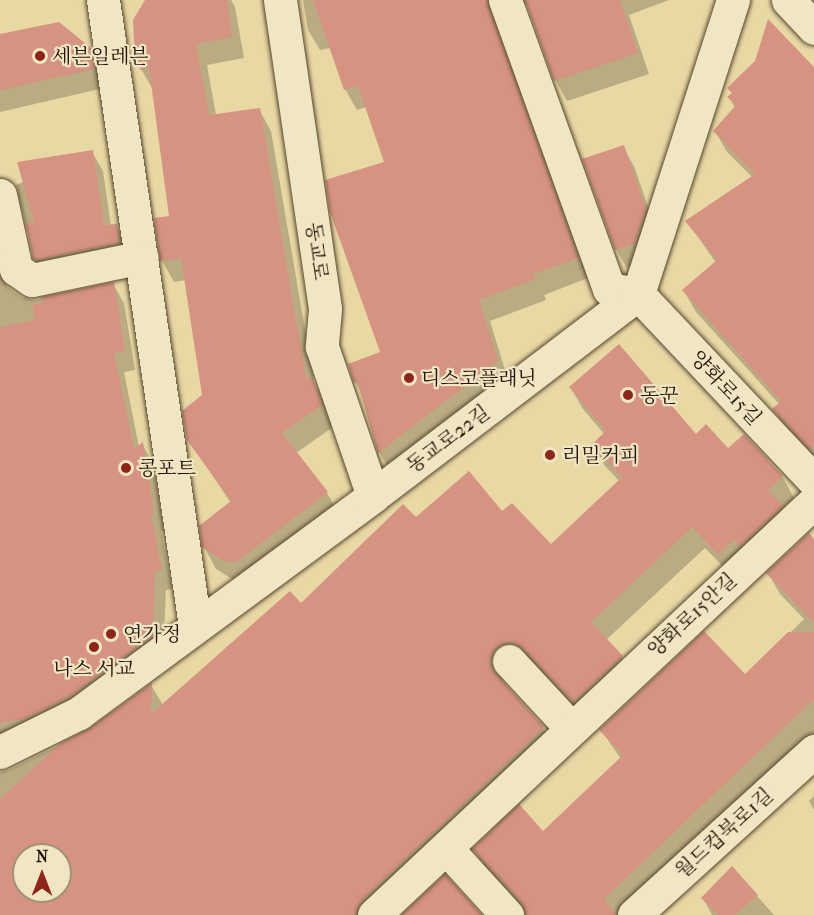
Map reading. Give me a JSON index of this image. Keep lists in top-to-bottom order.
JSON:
{
  "streets": {
    "street": [
      "동교로",
      "양화로15길",
      "동교로22길",
      "양화로15안길",
      "월드컵북로1길"
    ]
  },
  "crossings": [
    ["동교로", "동교로22길"],
    ["양화로15길", "동교로22길"]
  ],
  "places": [
    "세븐일레븐",
    "디스코플래닛",
    "동꾼",
    "리밀커피",
    "콩포트",
    "연가정",
    "나스 서교"
  ],
  "north": "top"
}
